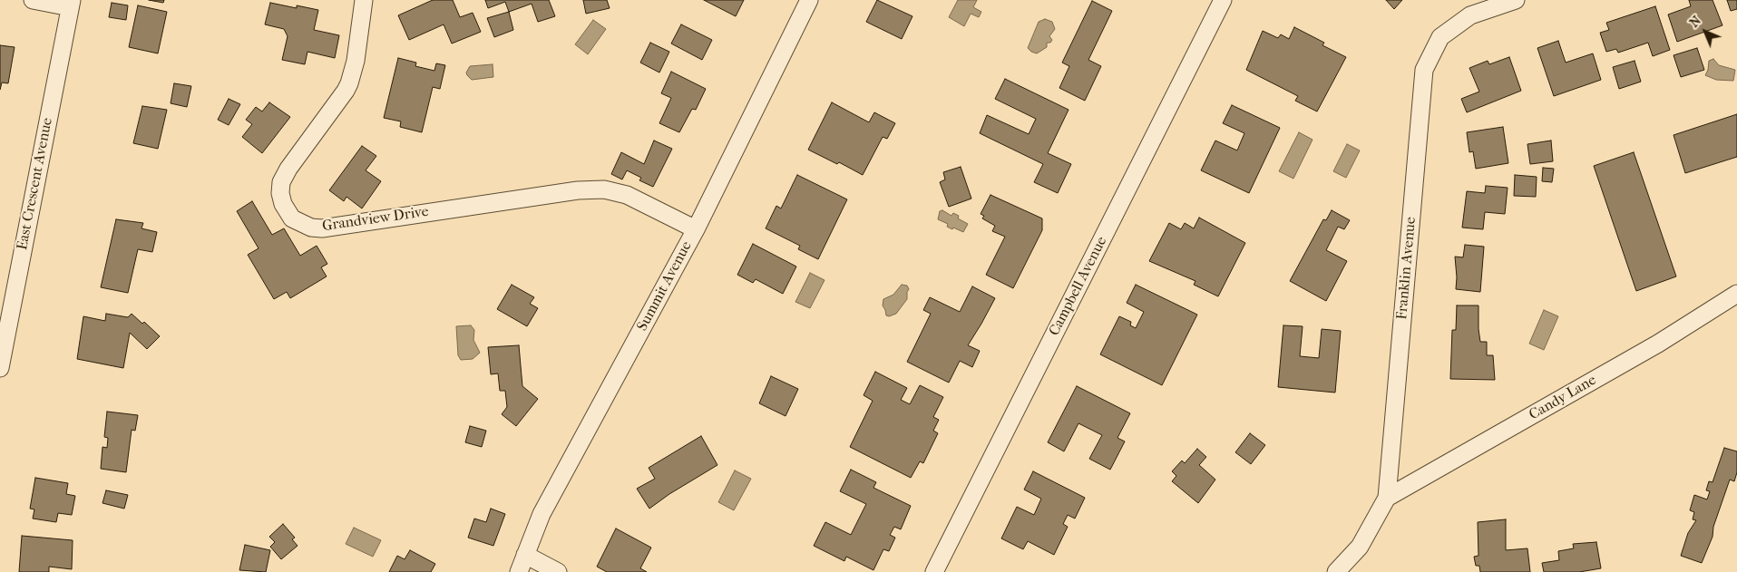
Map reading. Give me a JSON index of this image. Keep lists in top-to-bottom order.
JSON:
{
  "streets": {
    "street": [
      "East Crescent Avenue",
      "Grandview Drive",
      "Franklin Avenue",
      "Summit Avenue",
      "Campbell Avenue",
      "Candy Lane"
    ]
  },
  "crossings": [
    ["Grandview Drive", "Summit Avenue"],
    ["Franklin Avenue", "Candy Lane"]
  ],
  "north": "top left"
}
